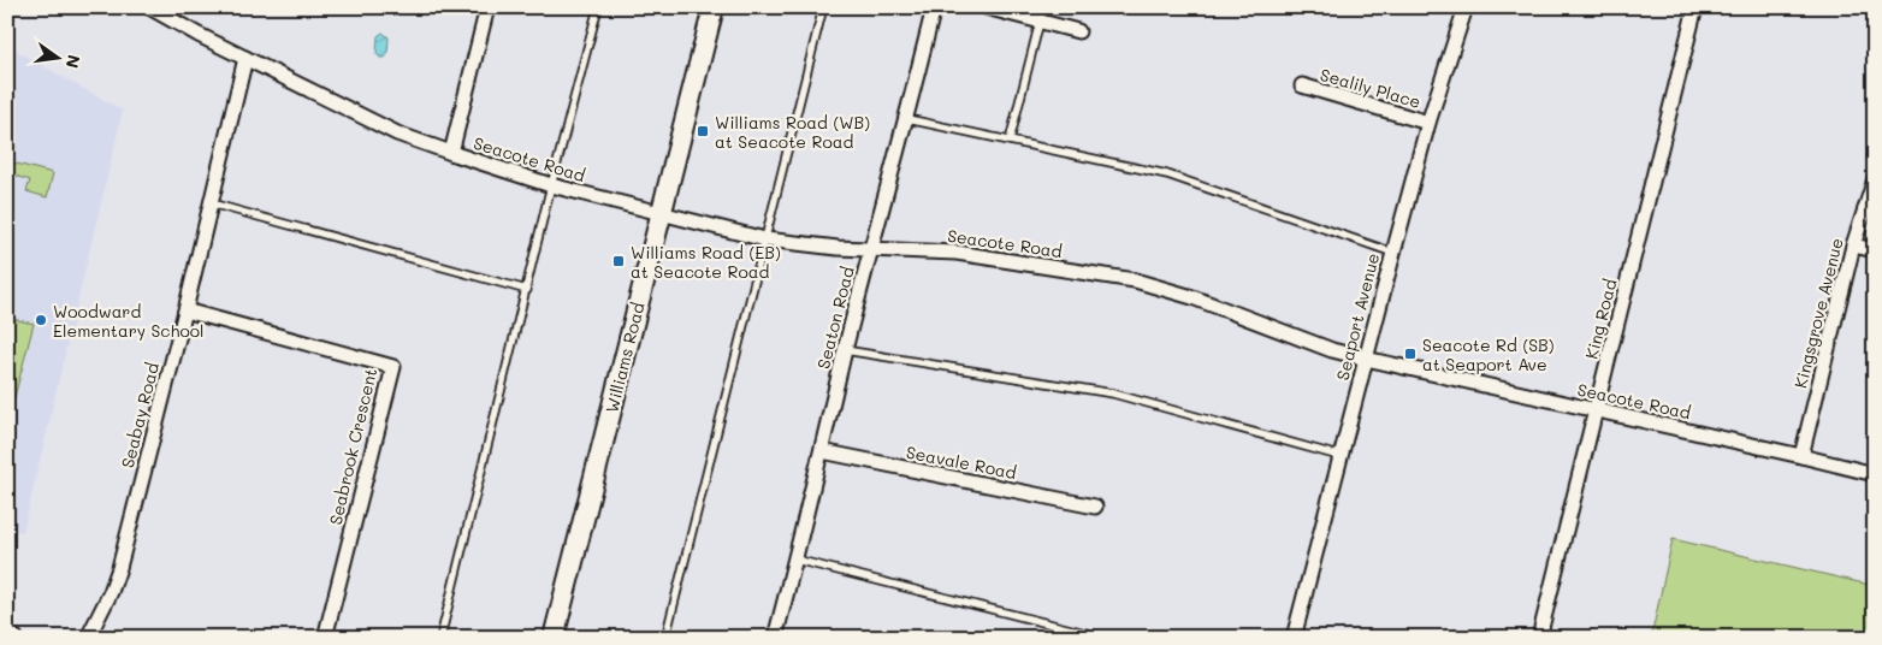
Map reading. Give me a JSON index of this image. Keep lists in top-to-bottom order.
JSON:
{
  "streets": {
    "street": [
      "Sealily Place",
      "Seacote Road",
      "Kingsgrove Avenue",
      "Seaport Avenue",
      "Seaton Road",
      "King Road",
      "Williams Road",
      "Seabay Road",
      "Seabrook Crescent",
      "Seavale Road"
    ]
  },
  "crossings": [
    ["Sealily Place", "Seaport Avenue"],
    ["Seacote Road", "Kingsgrove Avenue"],
    ["Seacote Road", "Seaport Avenue"],
    ["Seacote Road", "Seaton Road"],
    ["Seacote Road", "King Road"],
    ["Seacote Road", "Williams Road"],
    ["Seacote Road", "Seabay Road"],
    ["Seaton Road", "Seavale Road"],
    ["Seabay Road", "Seabrook Crescent"]
  ],
  "places": {
    "transit": ["Williams Road (WB) at Seacote Road", "Williams Road (EB) at Seacote Road", "Seacote Rd (SB) at Seaport Ave"],
    "other": ["Woodward Elementary School"]
  },
  "north": "right"
}
